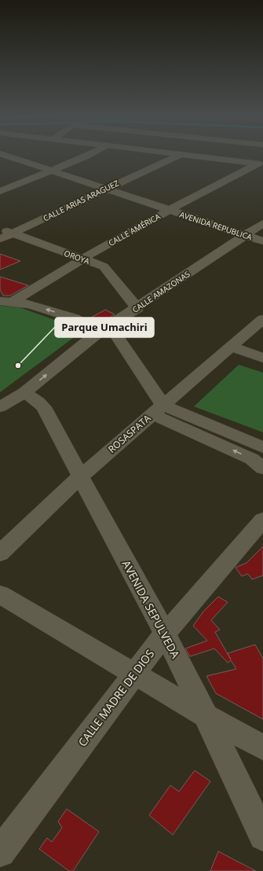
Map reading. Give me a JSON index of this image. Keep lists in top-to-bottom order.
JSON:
{
  "streets": {
    "street": [
      "CALLE ARIAS ARAGUEZ",
      "AVENIDA REPUBLICA",
      "CALLE AMÉRICA",
      "OROYA",
      "CALLE AMAZONAS",
      "ROSASPATA",
      "AVENIDA SEPULVEDA",
      "CALLE MADRE DE DIOS"
    ]
  },
  "crossings": [
    ["CALLE ARIAS ARAGUEZ", "AVENIDA REPUBLICA"],
    ["CALLE ARIAS ARAGUEZ", "OROYA"],
    ["AVENIDA REPUBLICA", "CALLE AMÉRICA"],
    ["AVENIDA REPUBLICA", "CALLE AMAZONAS"],
    ["CALLE AMÉRICA", "OROYA"],
    ["OROYA", "CALLE AMAZONAS"],
    ["CALLE AMAZONAS", "AVENIDA SEPULVEDA"],
    ["ROSASPATA", "AVENIDA SEPULVEDA"],
    ["AVENIDA SEPULVEDA", "CALLE MADRE DE DIOS"]
  ],
  "places": ["Parque Umachiri"]
}
